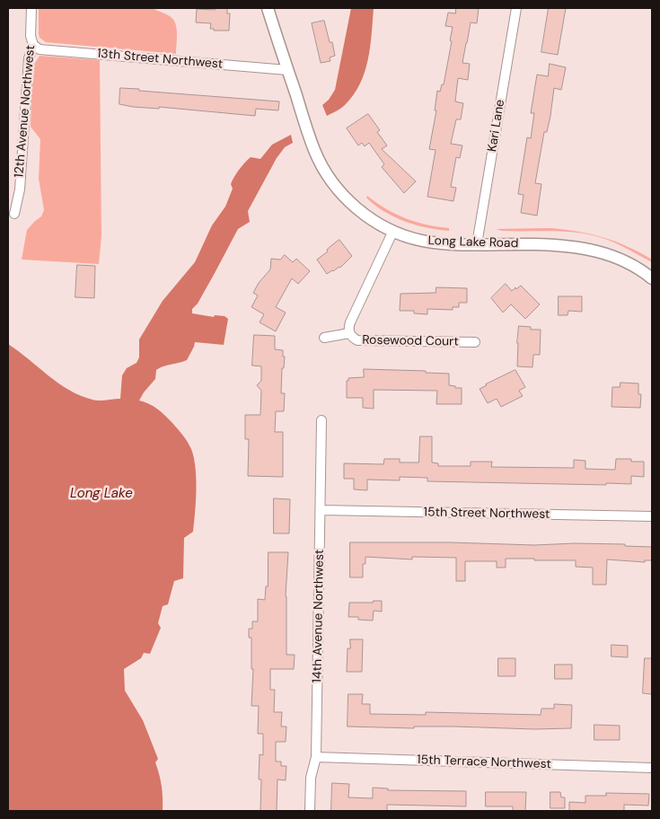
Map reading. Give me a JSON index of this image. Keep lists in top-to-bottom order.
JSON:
{
  "streets": {
    "street": [
      "13th Street Northwest",
      "12th Avenue Northwest",
      "Kari Lane",
      "Long Lake Road",
      "Rosewood Court",
      "15th Street Northwest",
      "14th Avenue Northwest",
      "15th Terrace Northwest"
    ]
  },
  "crossings": [
    ["13th Street Northwest", "12th Avenue Northwest"],
    ["13th Street Northwest", "Long Lake Road"],
    ["Kari Lane", "Long Lake Road"],
    ["Long Lake Road", "Rosewood Court"],
    ["15th Street Northwest", "14th Avenue Northwest"],
    ["14th Avenue Northwest", "15th Terrace Northwest"]
  ],
  "water": ["Long Lake"]
}
